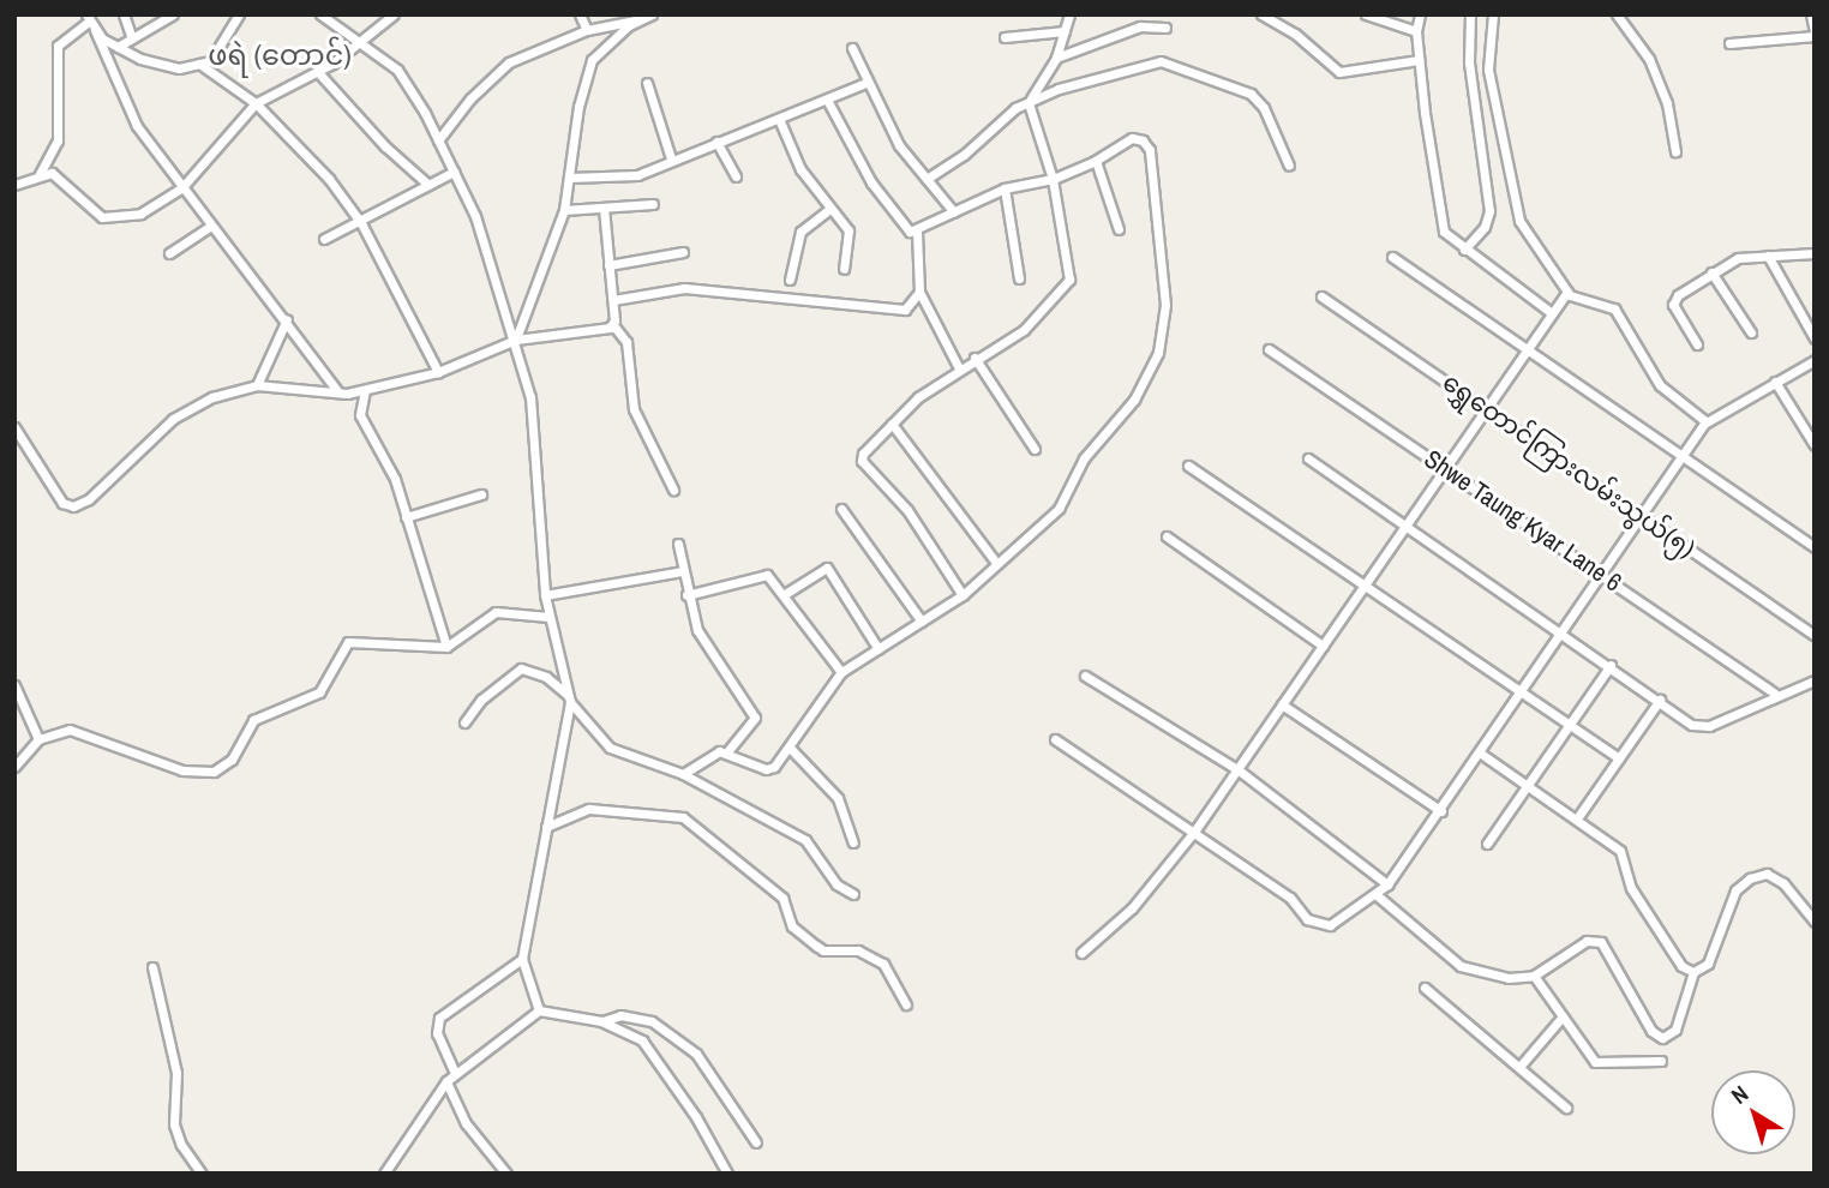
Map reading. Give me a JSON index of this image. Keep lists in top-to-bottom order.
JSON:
{
  "streets": {
    "street": ["ရွှေတောင်ကြားလမ်းသွယ်(၅)", "Shwe Taung Kyar Lane 6"]
  },
  "districts": ["ဖရဲ (တောင်)"],
  "north": "top left"
}
